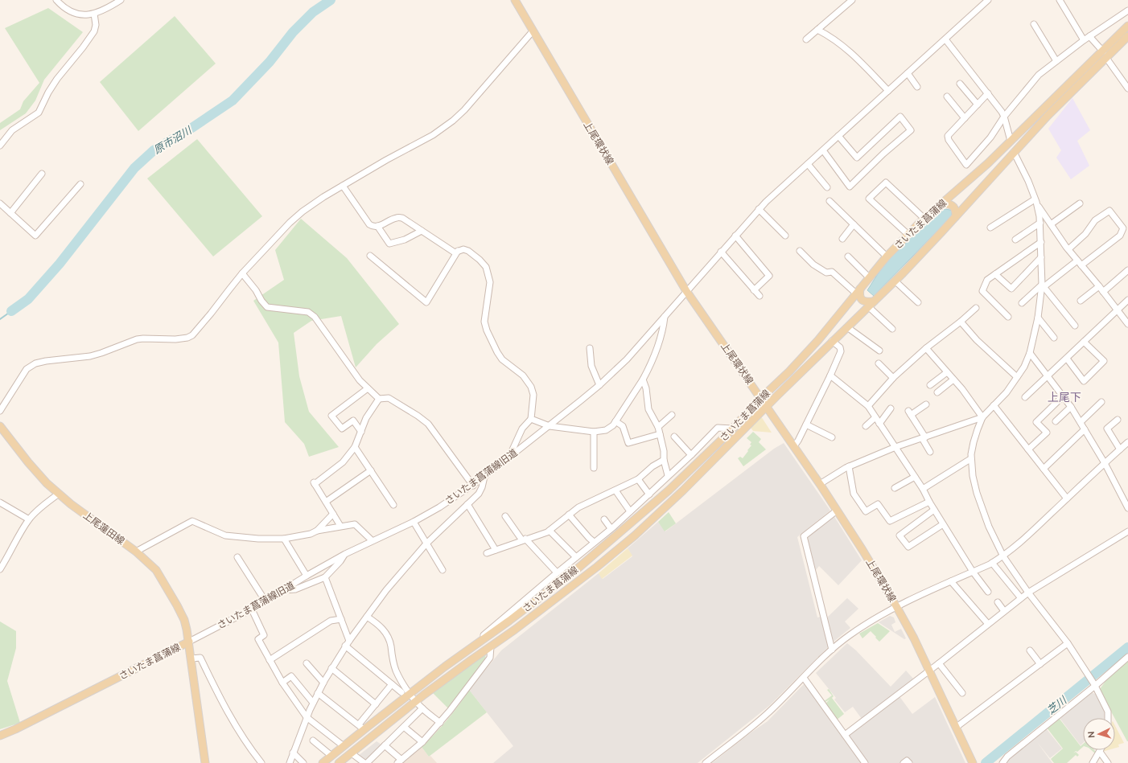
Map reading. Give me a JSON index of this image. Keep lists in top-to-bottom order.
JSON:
{
  "streets": {
    "main road": ["上尾環状線", "さいたま菖蒲線", "上尾蓮田線"],
    "street": ["さいたま菖蒲線旧道"]
  },
  "crossings": [
    ["上尾環状線", "さいたま菖蒲線"],
    ["上尾環状線", "さいたま菖蒲線旧道"],
    ["さいたま菖蒲線", "さいたま菖蒲線旧道"],
    ["さいたま菖蒲線", "上尾蓮田線"],
    ["さいたま菖蒲線旧道", "上尾蓮田線"]
  ],
  "districts": ["上尾下"],
  "water": ["原市沼川", "芝川"],
  "north": "left"
}
